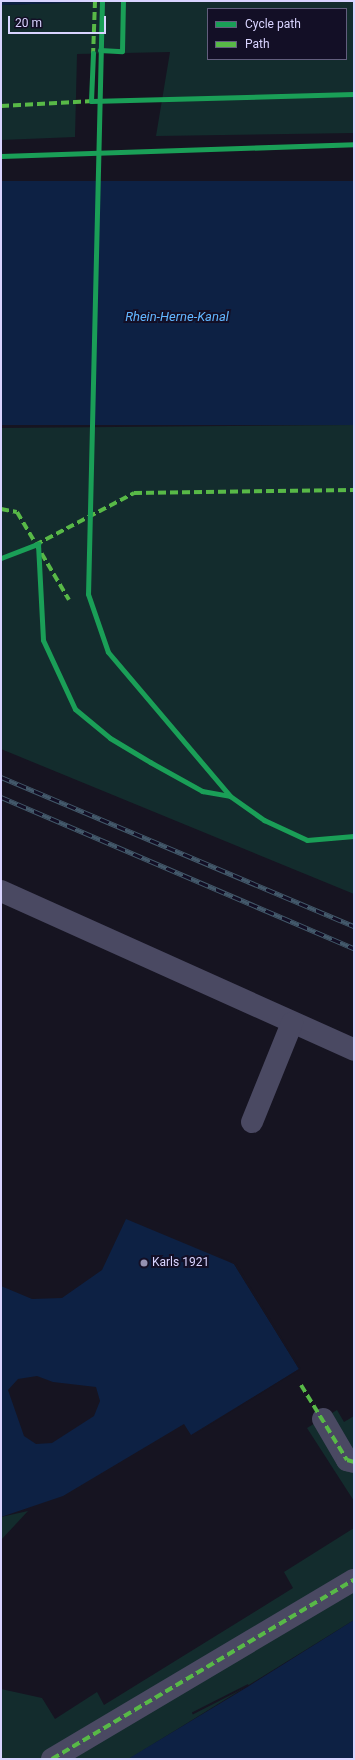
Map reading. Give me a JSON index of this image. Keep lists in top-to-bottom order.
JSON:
{
  "water": ["Rhein-Herne-Kanal"],
  "places": ["Karls 1921"],
  "legend": ["Cycle path", "Path"],
  "scale_bar": "20 m"
}
